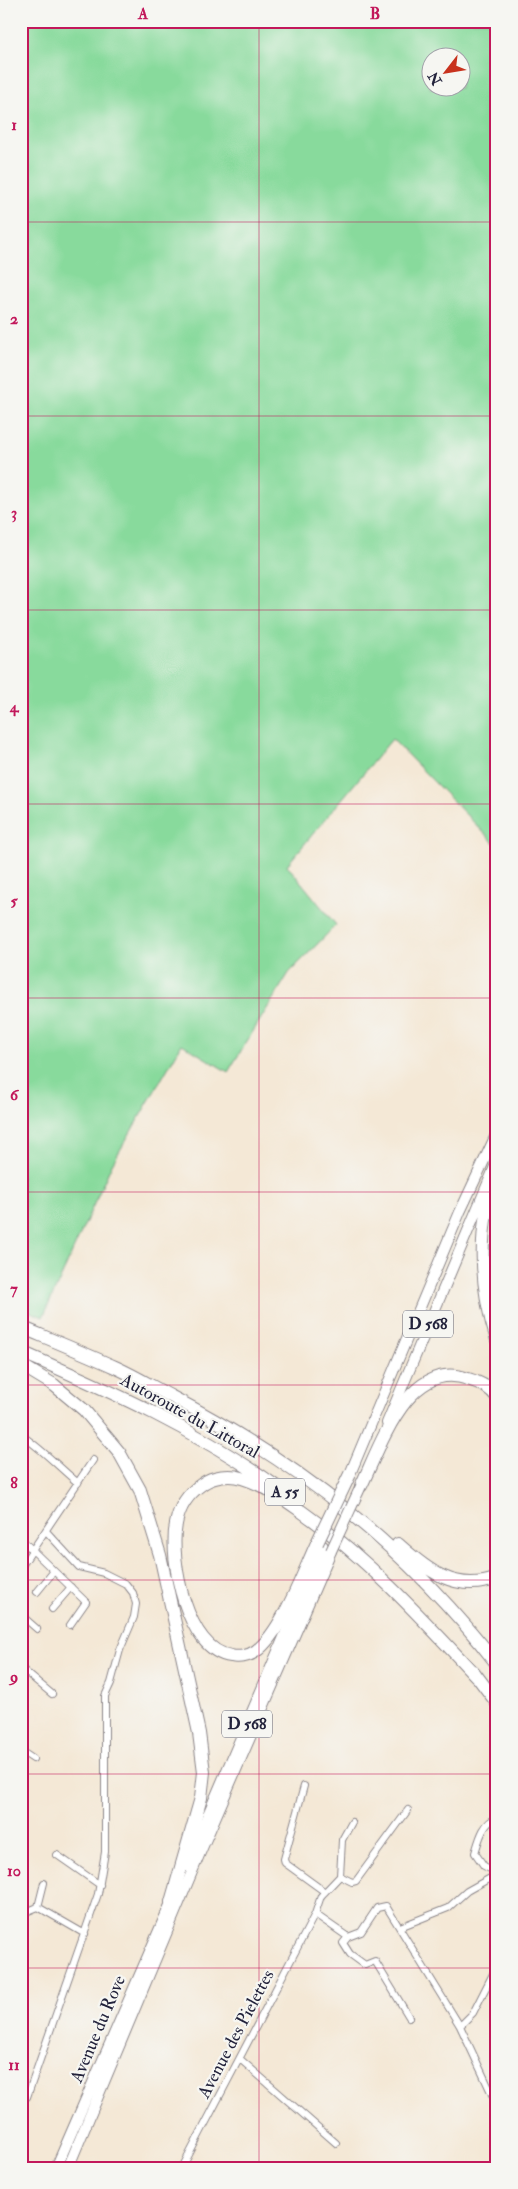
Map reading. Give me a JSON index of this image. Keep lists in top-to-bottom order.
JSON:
{
  "streets": {
    "highway": ["Autoroute du Littoral", "A 55"],
    "main road": ["D 568", "Avenue du Rove"],
    "street": ["Avenue des Pielettes"]
  },
  "crossings": [
    ["D 568", "Avenue du Rove"]
  ],
  "north": "bottom left",
  "grid": {
    "columns": ["A", "B"],
    "rows": [
      "1",
      "2",
      "3",
      "4",
      "5",
      "6",
      "7",
      "8",
      "9",
      "10",
      "11"
    ]
  }
}
